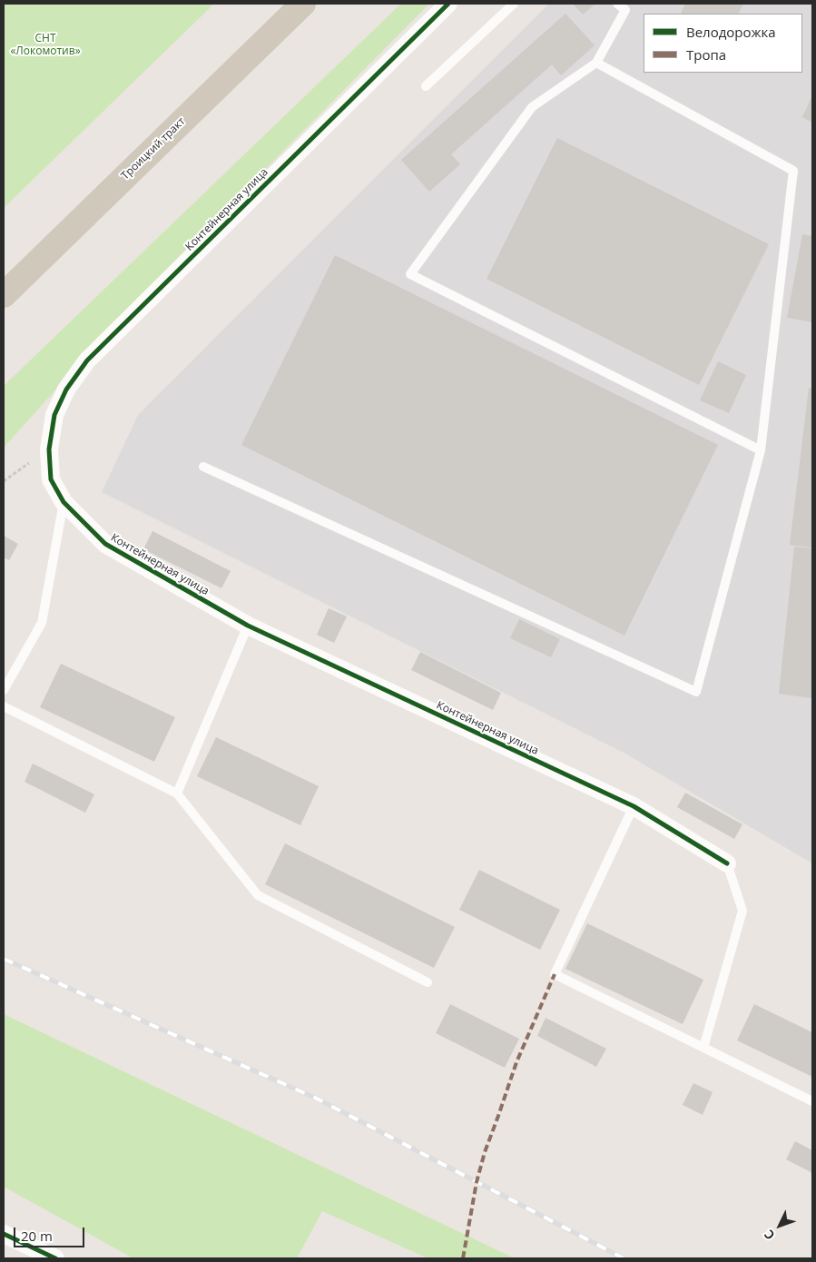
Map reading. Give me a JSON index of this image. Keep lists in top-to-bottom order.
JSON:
{
  "streets": {
    "main road": ["Троицкий тракт"],
    "street": ["Контейнерная улица"]
  },
  "parks": ["СНТ «Локомотив»"],
  "legend": ["Велодорожка", "Тропа"],
  "scale_bar": "20 m",
  "north": "bottom left"
}
